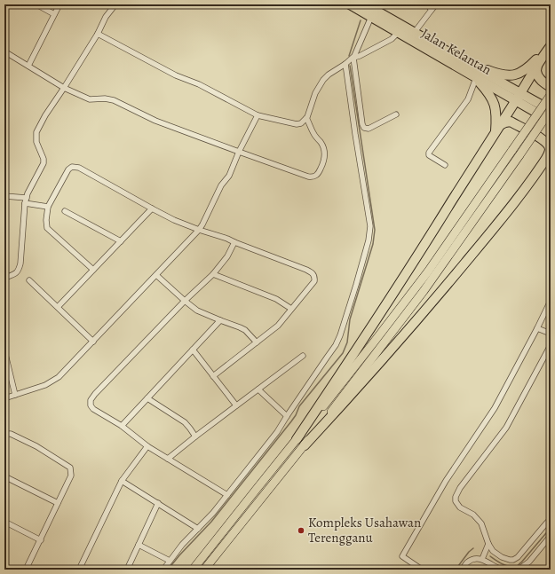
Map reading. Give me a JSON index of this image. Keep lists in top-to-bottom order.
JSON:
{
  "streets": {
    "highway": ["Jalan Kelantan"]
  },
  "places": ["Kompleks Usahawan Terengganu"]
}
